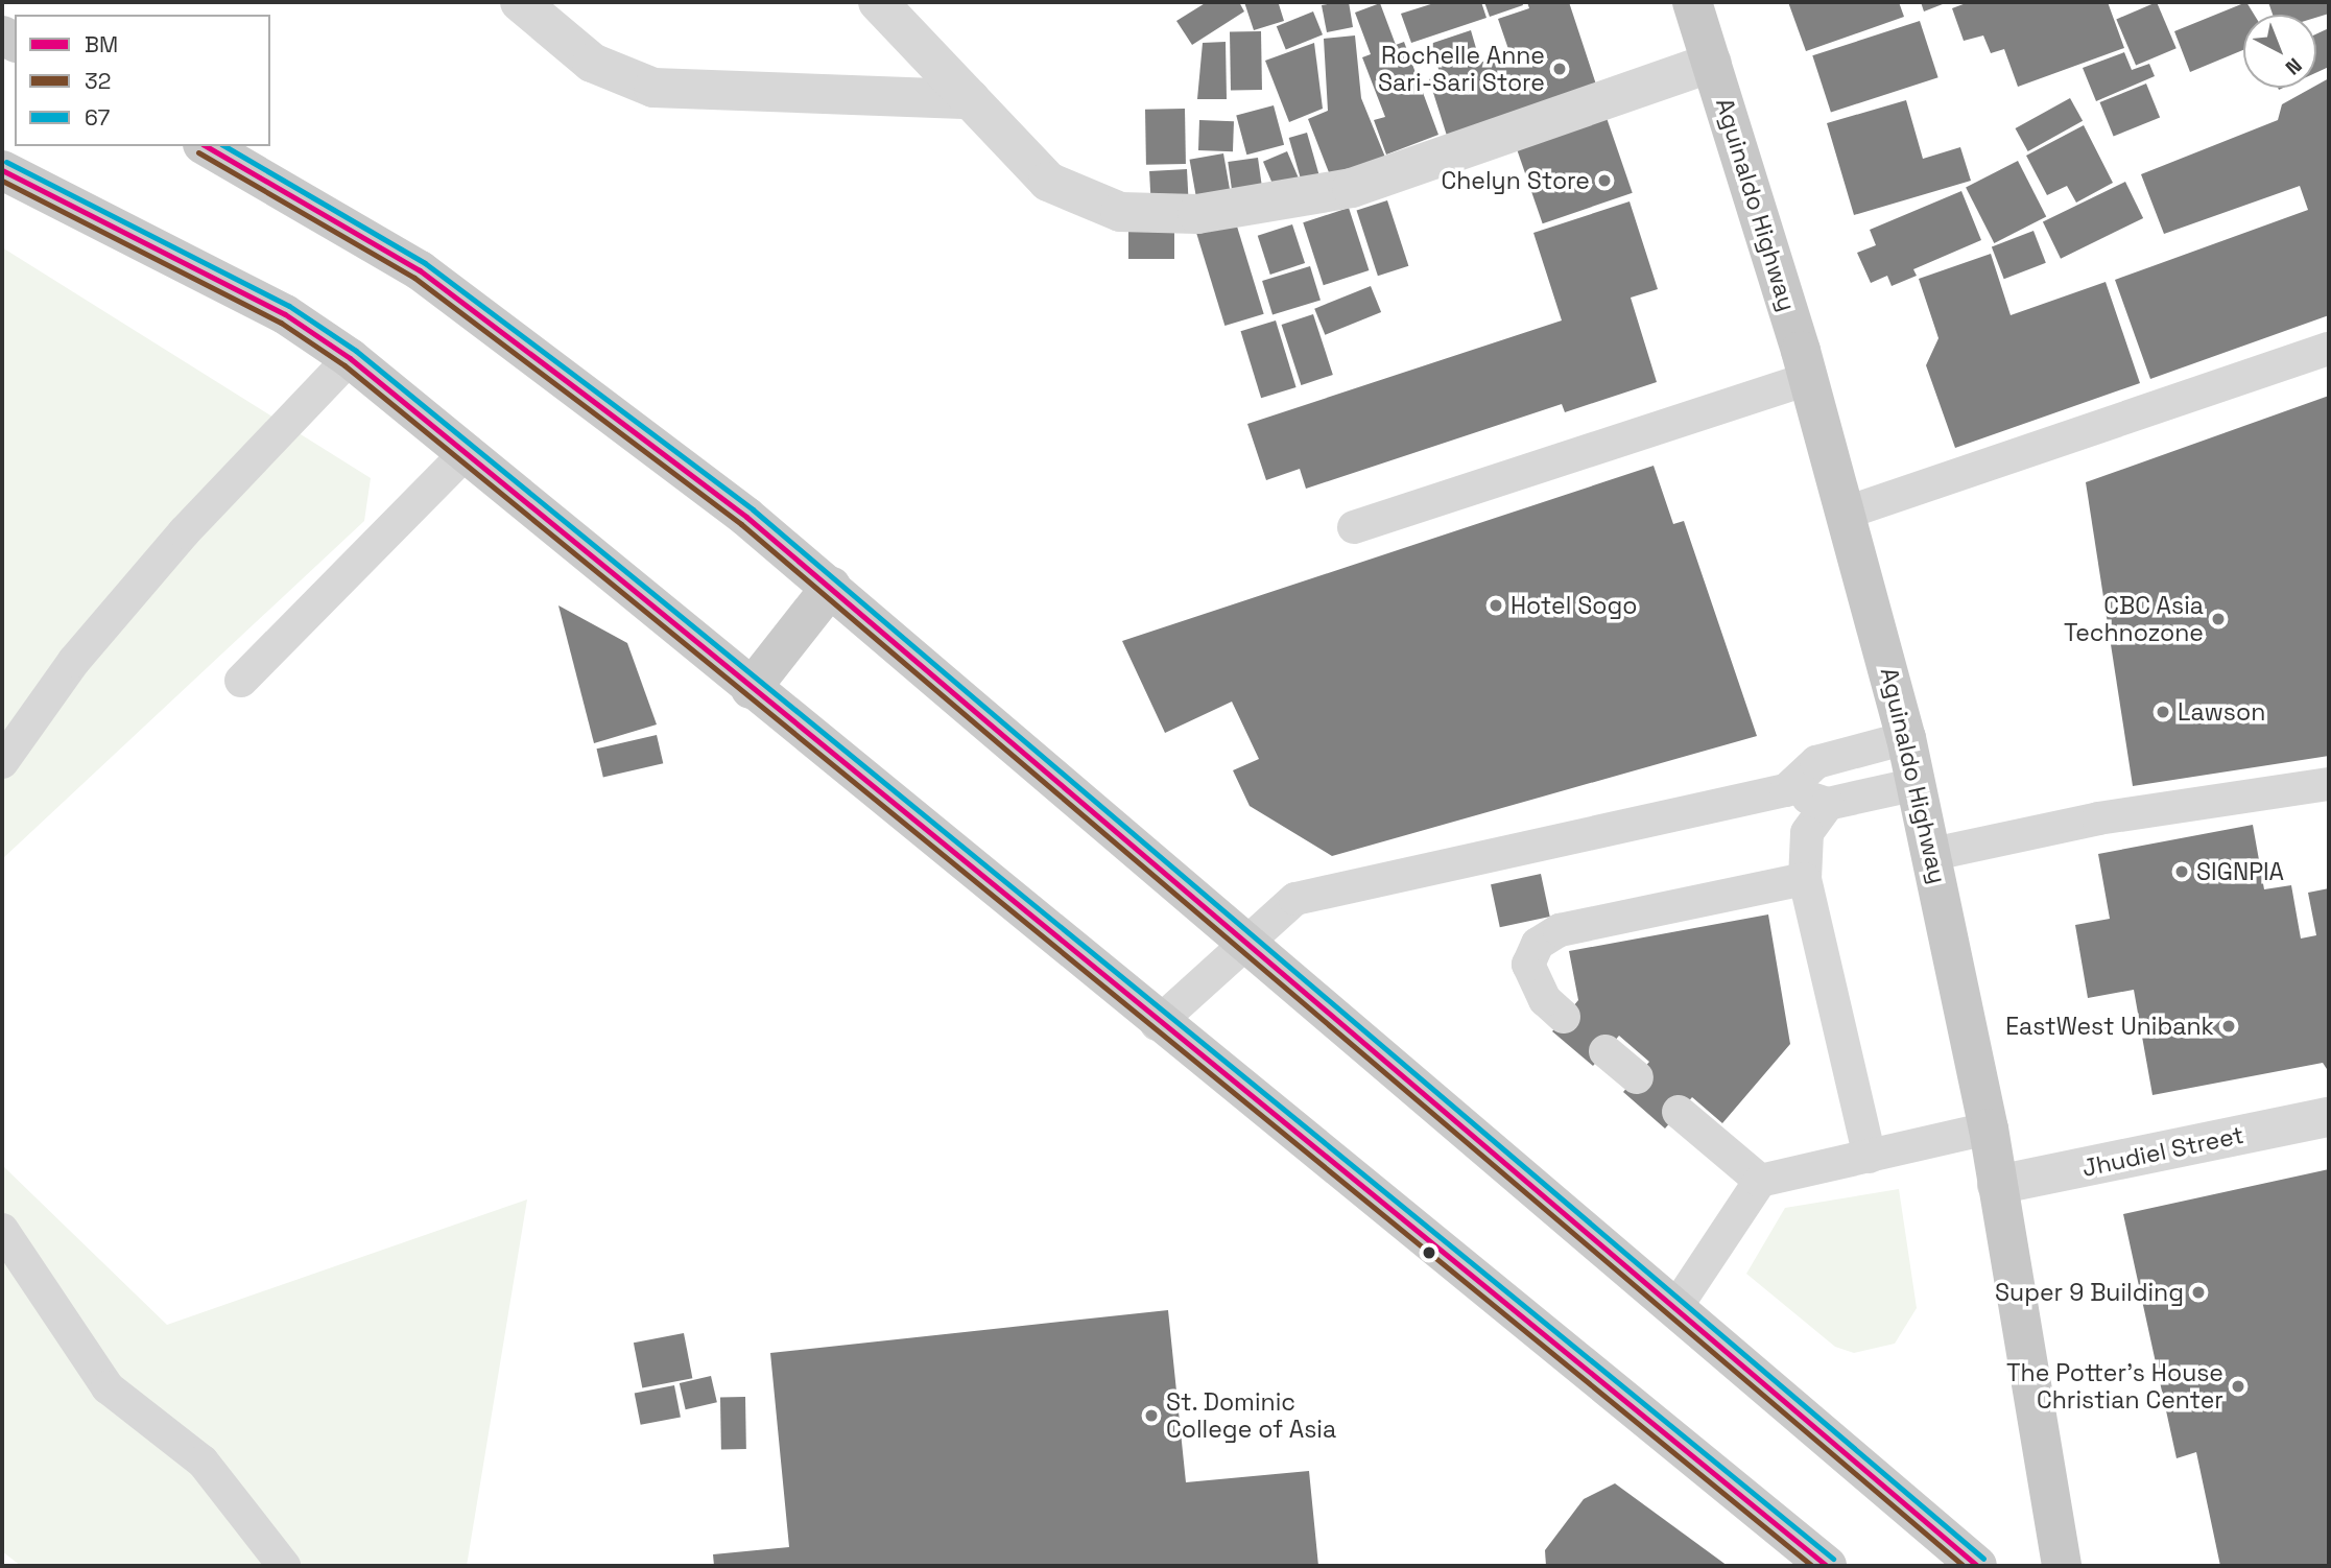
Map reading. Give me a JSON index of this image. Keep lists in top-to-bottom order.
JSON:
{
  "streets": {
    "highway": ["Aguinaldo Highway"],
    "street": ["Jhudiel Street"]
  },
  "crossings": [
    ["Aguinaldo Highway", "Jhudiel Street"]
  ],
  "places": [
    "Rochelle Anne Sari-Sari Store",
    "Chelyn Store",
    "Hotel Sogo",
    "CBC Asia Technozone",
    "Lawson",
    "SIGNPIA",
    "EastWest Unibank",
    "Super 9 Building",
    "The Potter's House Christian Center",
    "St. Dominic College of Asia"
  ],
  "lines": ["transit line BM", "transit line 67", "transit line 32"],
  "legend": ["BM", "32", "67"],
  "north": "bottom right"
}
